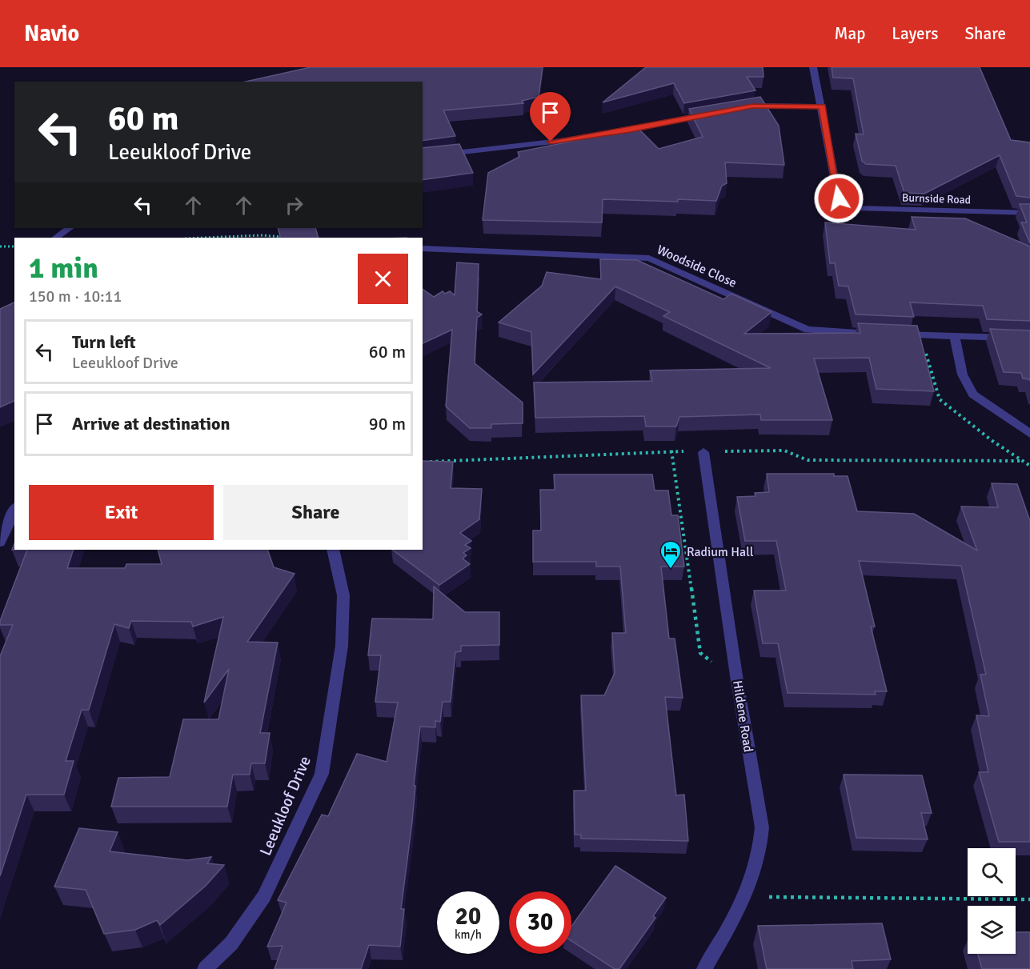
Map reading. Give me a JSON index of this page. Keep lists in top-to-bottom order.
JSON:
{
  "streets": {
    "street": [
      "Burnside Road",
      "Woodside Close",
      "Hildene Road",
      "Leeukloof Drive"
    ]
  },
  "places": {
    "hotel": ["Radium Hall"]
  },
  "page": {
    "header": "Navio",
    "nav": ["Map", "Layers", "Share"],
    "turn": ["60 m", "Leeukloof Drive"],
    "heading": ["1 min", "150 m · 10:11"],
    "list": [
      {
        "name": "Turn left",
        "note": "Leeukloof Drive",
        "value": "60 m"
      },
      {
        "name": "Arrive at destination",
        "value": "90 m"
      }
    ],
    "buttons": ["Exit", "Share"],
    "speed": "20 km/h",
    "limit": "30"
  }
}
